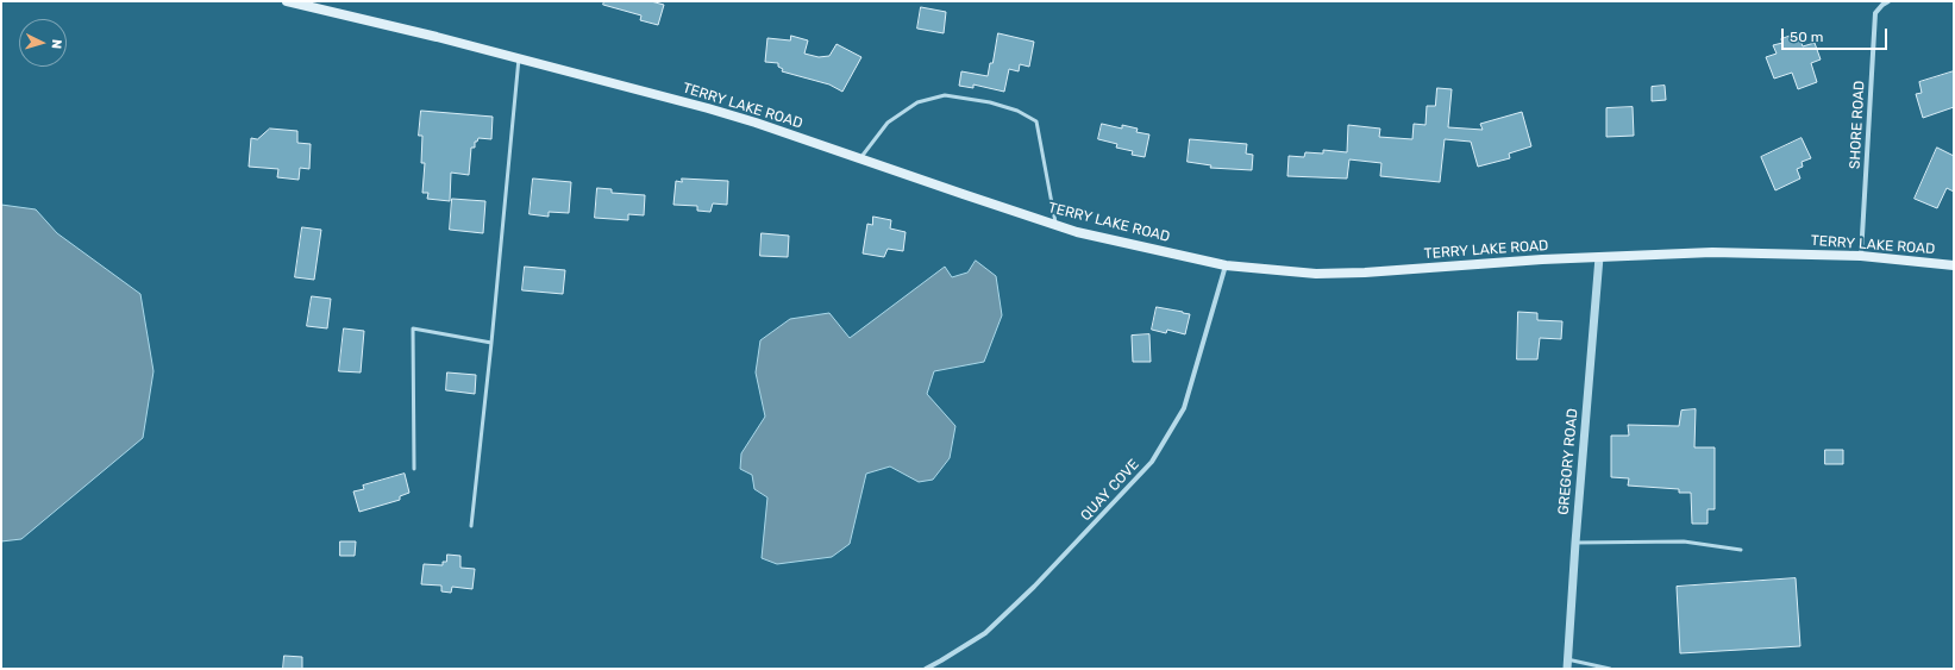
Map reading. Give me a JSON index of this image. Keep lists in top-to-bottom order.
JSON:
{
  "streets": {
    "main road": ["TERRY LAKE ROAD"],
    "street": ["SHORE ROAD", "GREGORY ROAD", "QUAY COVE"]
  },
  "crossings": [
    ["TERRY LAKE ROAD", "SHORE ROAD"],
    ["TERRY LAKE ROAD", "GREGORY ROAD"],
    ["TERRY LAKE ROAD", "QUAY COVE"]
  ],
  "scale_bar": "50 m",
  "north": "right"
}
